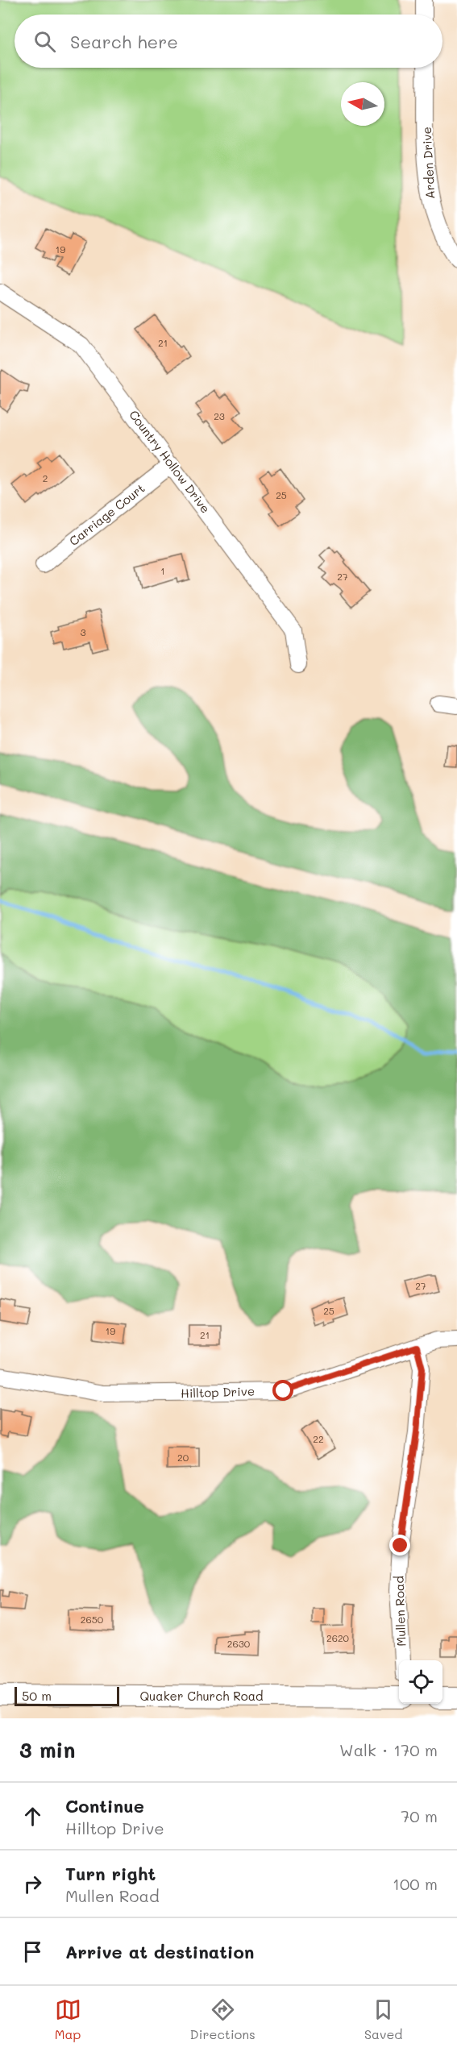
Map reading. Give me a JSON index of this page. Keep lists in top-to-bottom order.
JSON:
{
  "streets": {
    "street": [
      "Arden Drive",
      "Country Hollow Drive",
      "Carriage Court",
      "Hilltop Drive",
      "Mullen Road",
      "Quaker Church Road"
    ]
  },
  "crossings": [
    ["Country Hollow Drive", "Carriage Court"],
    ["Hilltop Drive", "Mullen Road"]
  ],
  "house_numbers": [
    "19",
    "21",
    "23",
    "2",
    "25",
    "1",
    "27",
    "3",
    "27",
    "25",
    "19",
    "21",
    "22",
    "20",
    "2650",
    "2620",
    "2630"
  ],
  "scale_bar": "50 m",
  "north": "left",
  "page": {
    "search": "Search here",
    "scale": "50 m",
    "heading": ["3 min", "Walk · 170 m"],
    "list": [
      ["Continue", "Hilltop Drive", "70 m"],
      ["Turn right", "Mullen Road", "100 m"],
      "Arrive at destination"
    ],
    "nav": ["Map", "Directions", "Saved"]
  }
}
